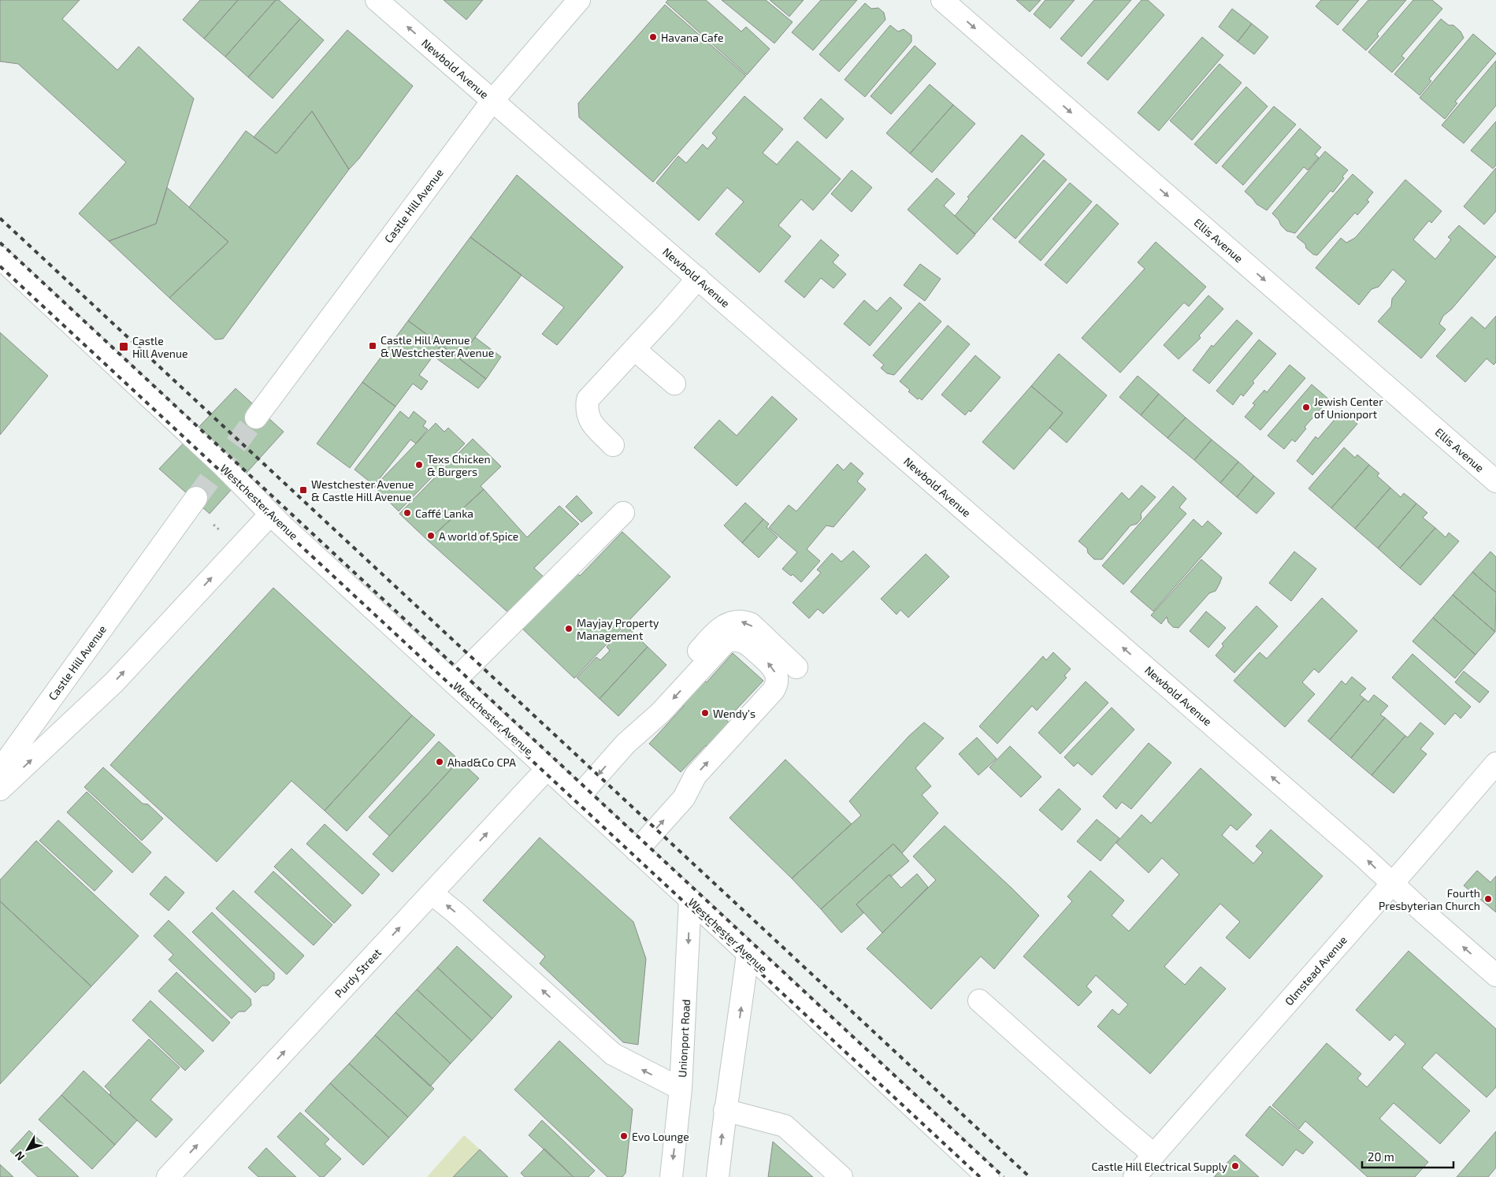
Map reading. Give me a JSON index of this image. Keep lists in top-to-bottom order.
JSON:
{
  "streets": {
    "street": [
      "Newbold Avenue",
      "Castle Hill Avenue",
      "Ellis Avenue",
      "Westchester Avenue",
      "Olmstead Avenue",
      "Purdy Street",
      "Unionport Road"
    ]
  },
  "crossings": [
    ["Newbold Avenue", "Castle Hill Avenue"],
    ["Newbold Avenue", "Olmstead Avenue"],
    ["Westchester Avenue", "Purdy Street"],
    ["Westchester Avenue", "Unionport Road"]
  ],
  "one_way": ["Newbold Avenue", "Ellis Avenue", "Purdy Street"],
  "places": {
    "other": [
      "Havana Cafe",
      "Jewish Center of Unionport",
      "Texs Chicken & Burgers",
      "Caffé Lanka",
      "A world of Spice",
      "Mayjay Property Management",
      "Wendy's",
      "Ahad&Co CPA",
      "Fourth Presbyterian Church",
      "Evo Lounge",
      "Castle Hill Electrical Supply"
    ],
    "transit": ["Castle Hill Avenue & Westchester Avenue", "Castle Hill Avenue", "Westchester Avenue & Castle Hill Avenue"]
  },
  "scale_bar": "20 m",
  "north": "bottom left"
}
